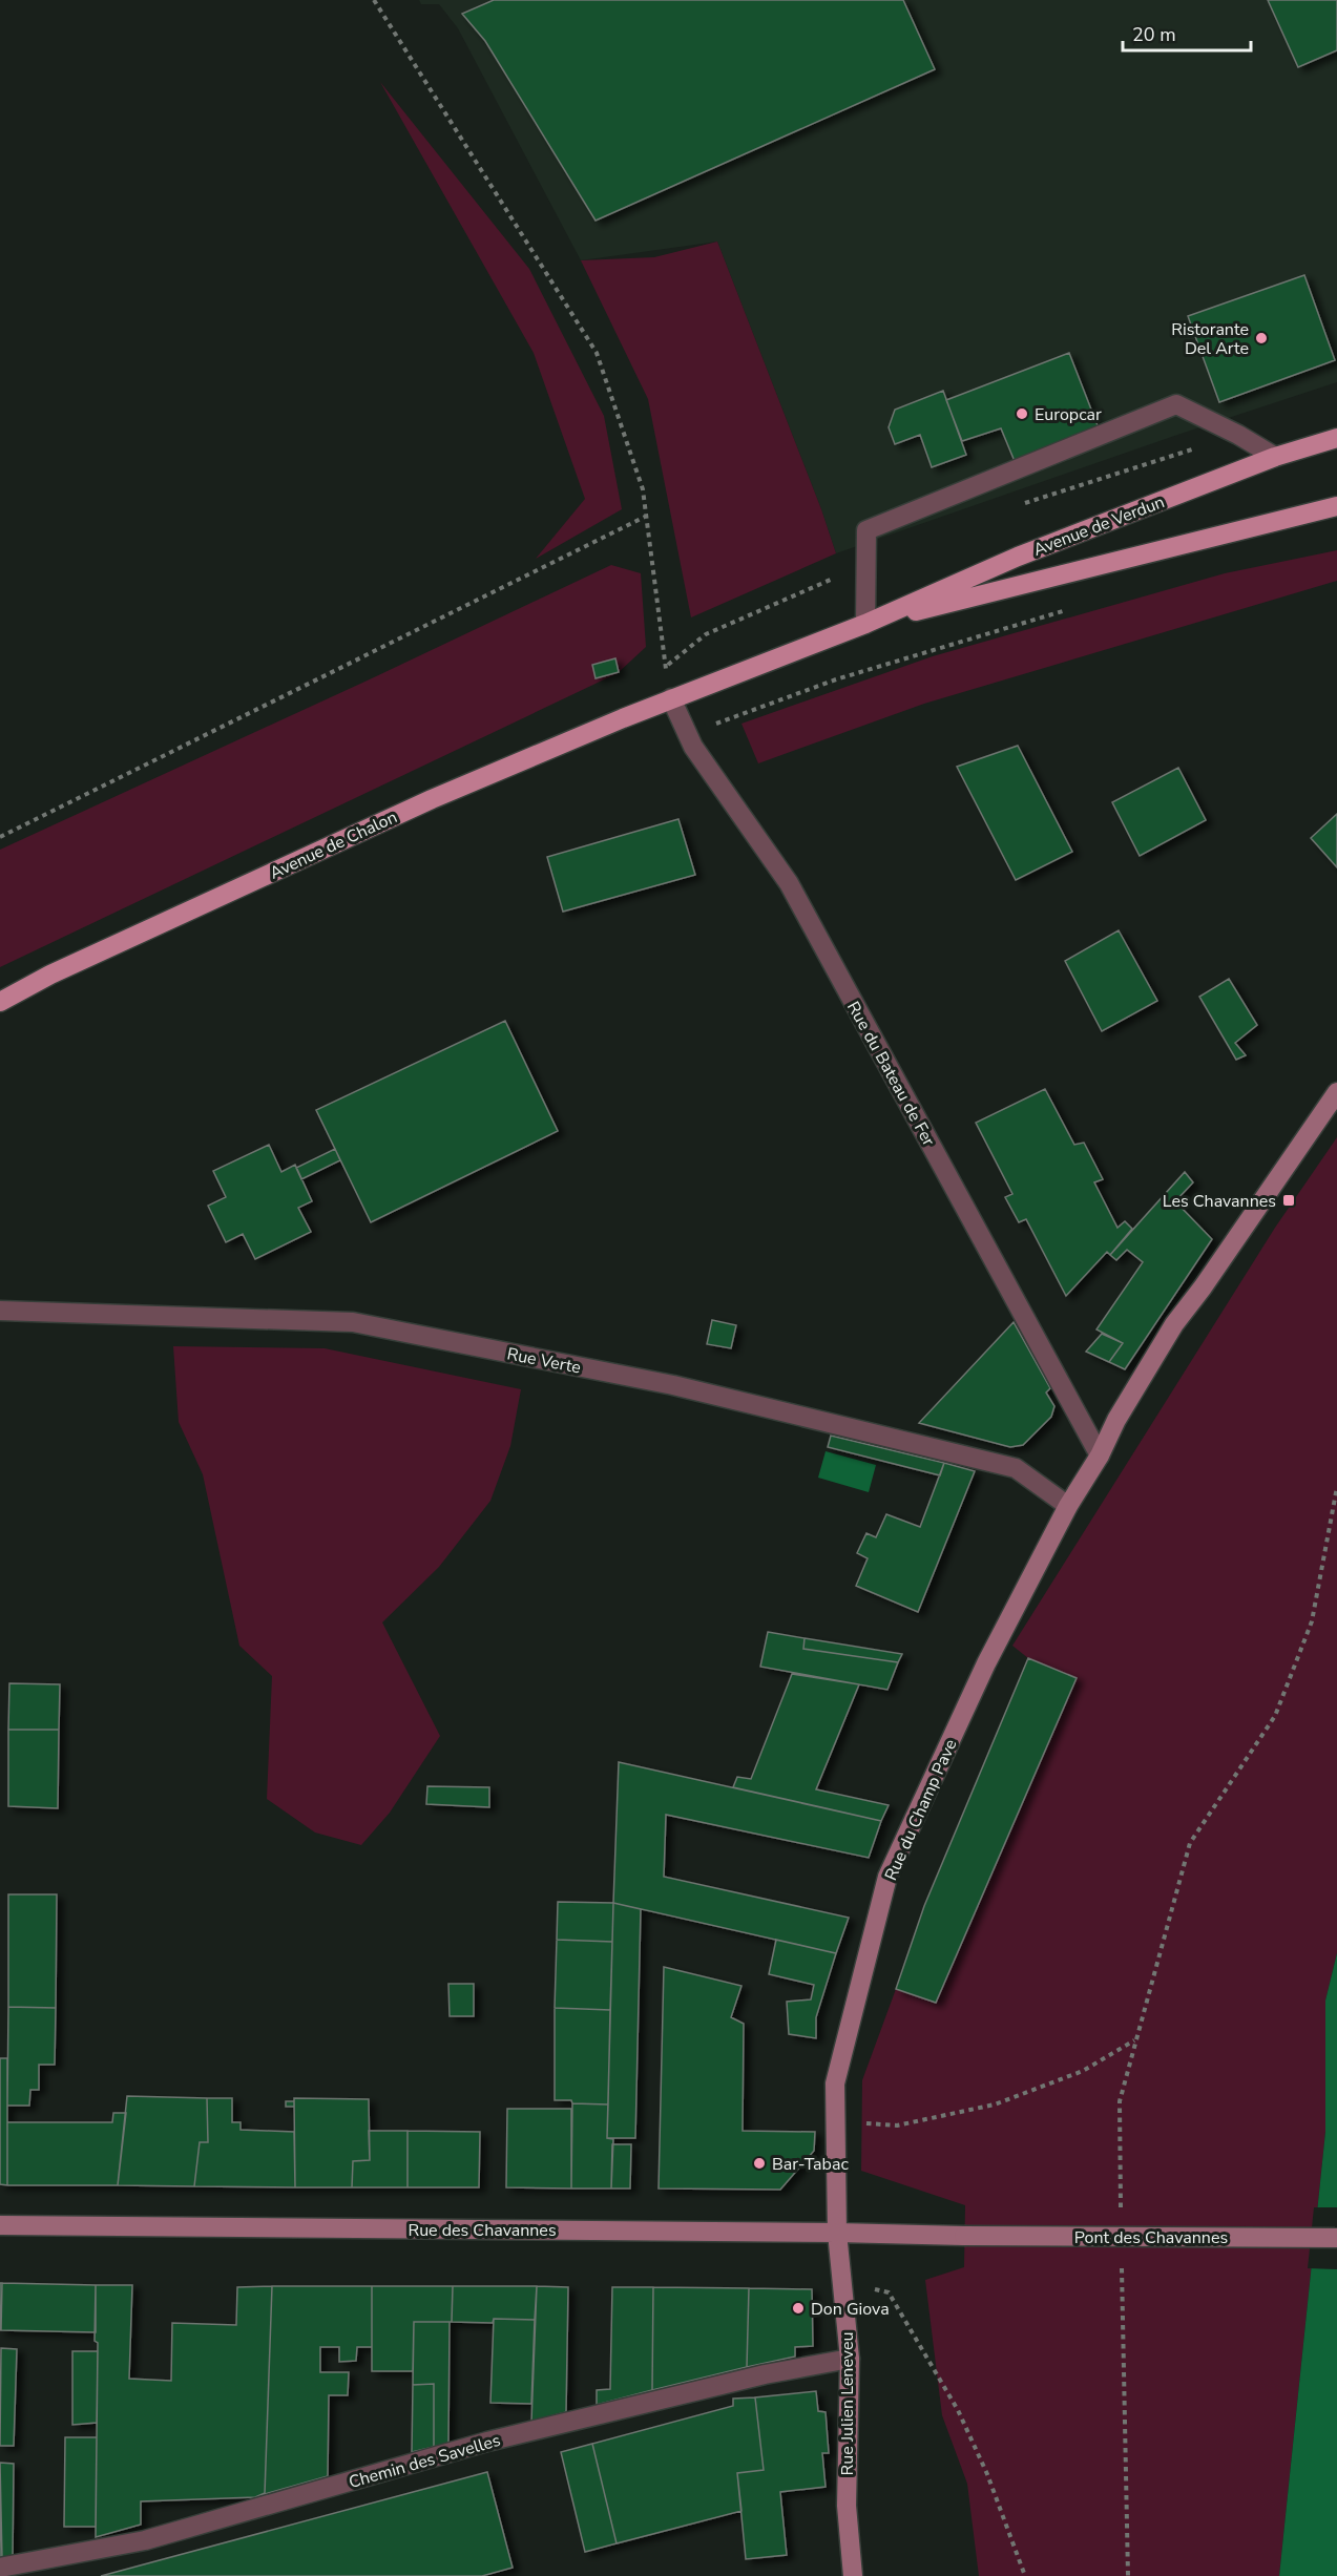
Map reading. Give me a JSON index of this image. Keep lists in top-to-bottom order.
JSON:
{
  "streets": {
    "main road": ["Avenue de Verdun", "Avenue de Chalon"],
    "street": [
      "Rue du Bateau de Fer",
      "Rue Verte",
      "Rue du Champ Pave",
      "Rue des Chavannes",
      "Pont des Chavannes",
      "Rue Julien Leneveu",
      "Chemin des Savelles"
    ]
  },
  "crossings": [
    ["Avenue de Verdun", "Avenue de Chalon"],
    ["Avenue de Verdun", "Rue du Bateau de Fer"],
    ["Avenue de Chalon", "Rue du Bateau de Fer"],
    ["Rue du Bateau de Fer", "Rue du Champ Pave"],
    ["Rue Verte", "Rue du Champ Pave"],
    ["Rue du Champ Pave", "Rue des Chavannes"],
    ["Rue du Champ Pave", "Rue Julien Leneveu"],
    ["Rue des Chavannes", "Pont des Chavannes"],
    ["Rue des Chavannes", "Rue Julien Leneveu"],
    ["Rue Julien Leneveu", "Chemin des Savelles"]
  ],
  "places": {
    "other": [
      "Ristorante Del Arte",
      "Europcar",
      "Bar-Tabac",
      "Don Giova"
    ],
    "transit": ["Les Chavannes"]
  },
  "scale_bar": "20 m"
}
